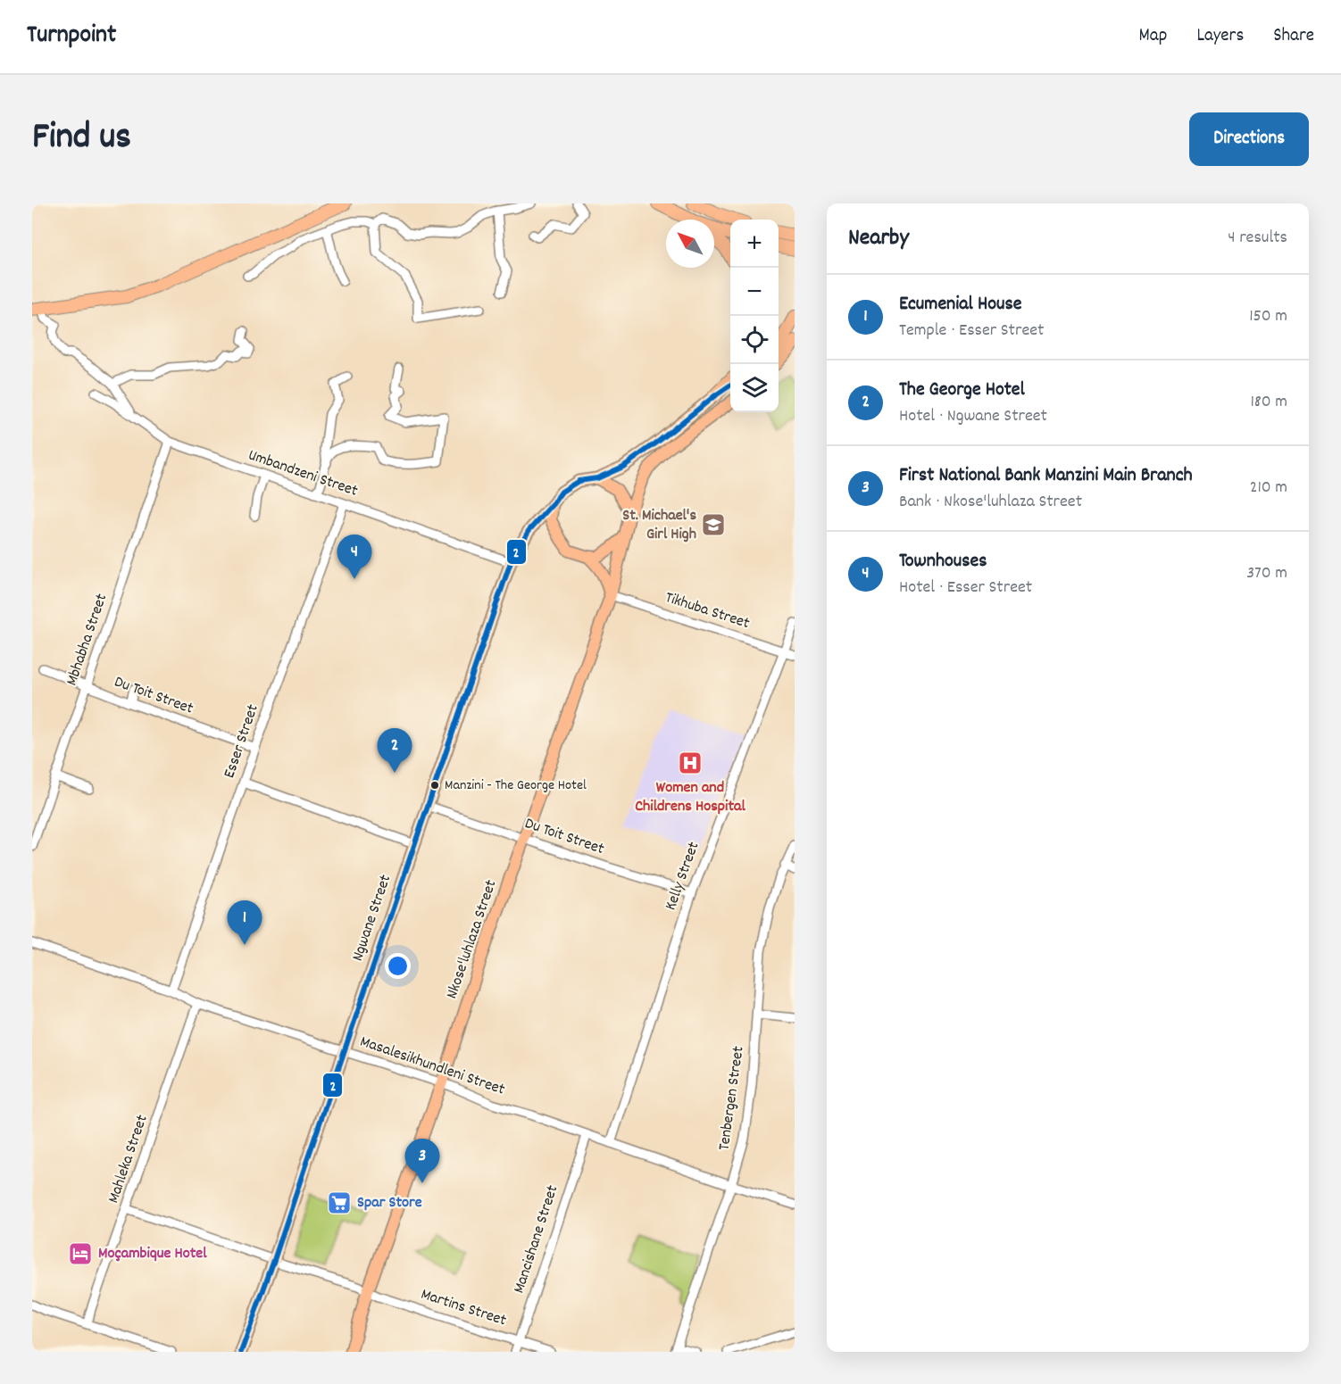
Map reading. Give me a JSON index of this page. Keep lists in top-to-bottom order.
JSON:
{
  "streets": {
    "main road": ["Ngwane Street", "Nkose'luhlaza Street"],
    "street": [
      "Umbandzeni Street",
      "Tikhuba Street",
      "Mbhabha Street",
      "Du Toit Street",
      "Esser Street",
      "Kelly Street",
      "Masalesikhundleni Street",
      "Tenbergen Street",
      "Mahleka Street",
      "Mancishane Street",
      "Martins Street"
    ]
  },
  "crossings": [
    ["Umbandzeni Street", "Mbhabha Street"],
    ["Umbandzeni Street", "Esser Street"],
    ["Umbandzeni Street", "Ngwane Street"],
    ["Tikhuba Street", "Kelly Street"],
    ["Tikhuba Street", "Nkose'luhlaza Street"],
    ["Mbhabha Street", "Du Toit Street"],
    ["Du Toit Street", "Esser Street"],
    ["Du Toit Street", "Kelly Street"],
    ["Du Toit Street", "Ngwane Street"],
    ["Du Toit Street", "Nkose'luhlaza Street"],
    ["Esser Street", "Masalesikhundleni Street"],
    ["Kelly Street", "Masalesikhundleni Street"],
    ["Ngwane Street", "Nkose'luhlaza Street"],
    ["Ngwane Street", "Masalesikhundleni Street"],
    ["Ngwane Street", "Martins Street"],
    ["Nkose'luhlaza Street", "Masalesikhundleni Street"],
    ["Nkose'luhlaza Street", "Martins Street"],
    ["Masalesikhundleni Street", "Tenbergen Street"],
    ["Masalesikhundleni Street", "Mahleka Street"],
    ["Masalesikhundleni Street", "Mancishane Street"],
    ["Mancishane Street", "Martins Street"]
  ],
  "places": {
    "school or university": ["St. Michael's Girl High"],
    "hospital": ["Women and Childrens Hospital"],
    "other": ["Manzini - The George Hotel"],
    "supermarket": ["Spar Store"],
    "hotel": ["Moçambique Hotel"]
  },
  "lines": ["transit line 2"],
  "north": "top left",
  "page": {
    "header": "Turnpoint",
    "nav": ["Map", "Layers", "Share"],
    "title": "Find us",
    "buttons": "Directions",
    "heading": ["Nearby", "4 results"],
    "map_buttons": ["+", "−"],
    "list": [
      {
        "mark": "1",
        "name": "Ecumenial House",
        "note": "Temple · Esser Street",
        "value": "150 m"
      },
      {
        "mark": "2",
        "name": "The George Hotel",
        "note": "Hotel · Ngwane Street",
        "value": "180 m"
      },
      {
        "mark": "3",
        "name": "First National Bank Manzini Main Branch",
        "note": "Bank · Nkose'luhlaza Street",
        "value": "210 m"
      },
      {
        "mark": "4",
        "name": "Townhouses",
        "note": "Hotel · Esser Street",
        "value": "370 m"
      }
    ],
    "pins": [
      "4",
      "2",
      "1",
      "3"
    ]
  }
}
